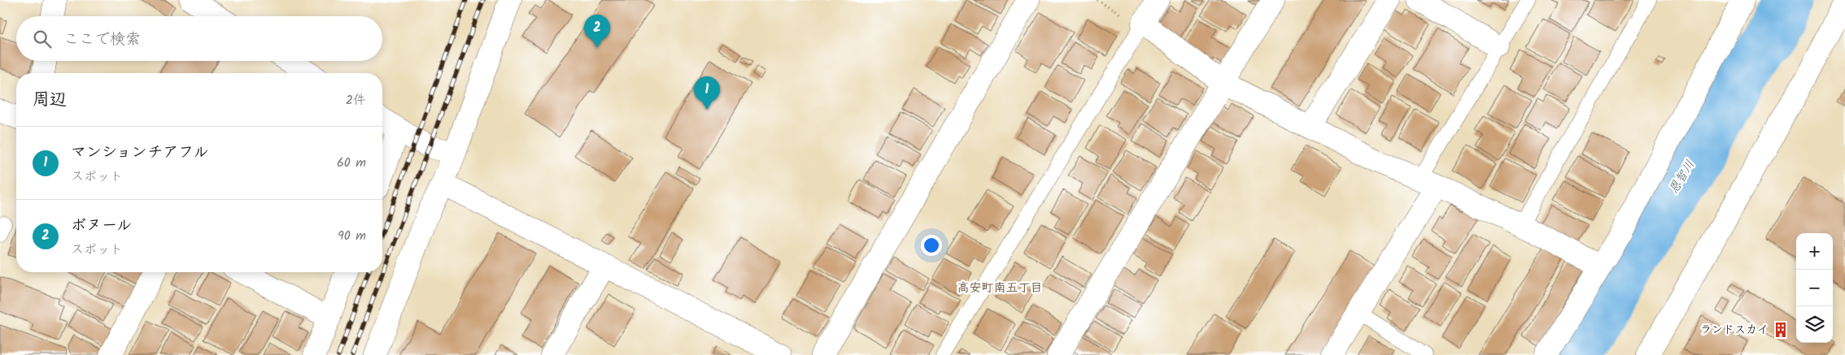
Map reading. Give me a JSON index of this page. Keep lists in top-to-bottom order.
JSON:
{
  "districts": ["高安町南五丁目"],
  "water": ["恩智川"],
  "places": {
    "building": ["ランドスカイ"]
  },
  "page": {
    "pins": ["2", "1"],
    "search": "ここで検索",
    "heading": ["周辺", "2件"],
    "list": [
      {
        "mark": "1",
        "name": "マンションチアフル",
        "note": "スポット",
        "value": "60 m"
      },
      {
        "mark": "2",
        "name": "ボヌール",
        "note": "スポット",
        "value": "90 m"
      }
    ],
    "map_buttons": ["+", "−"]
  }
}
